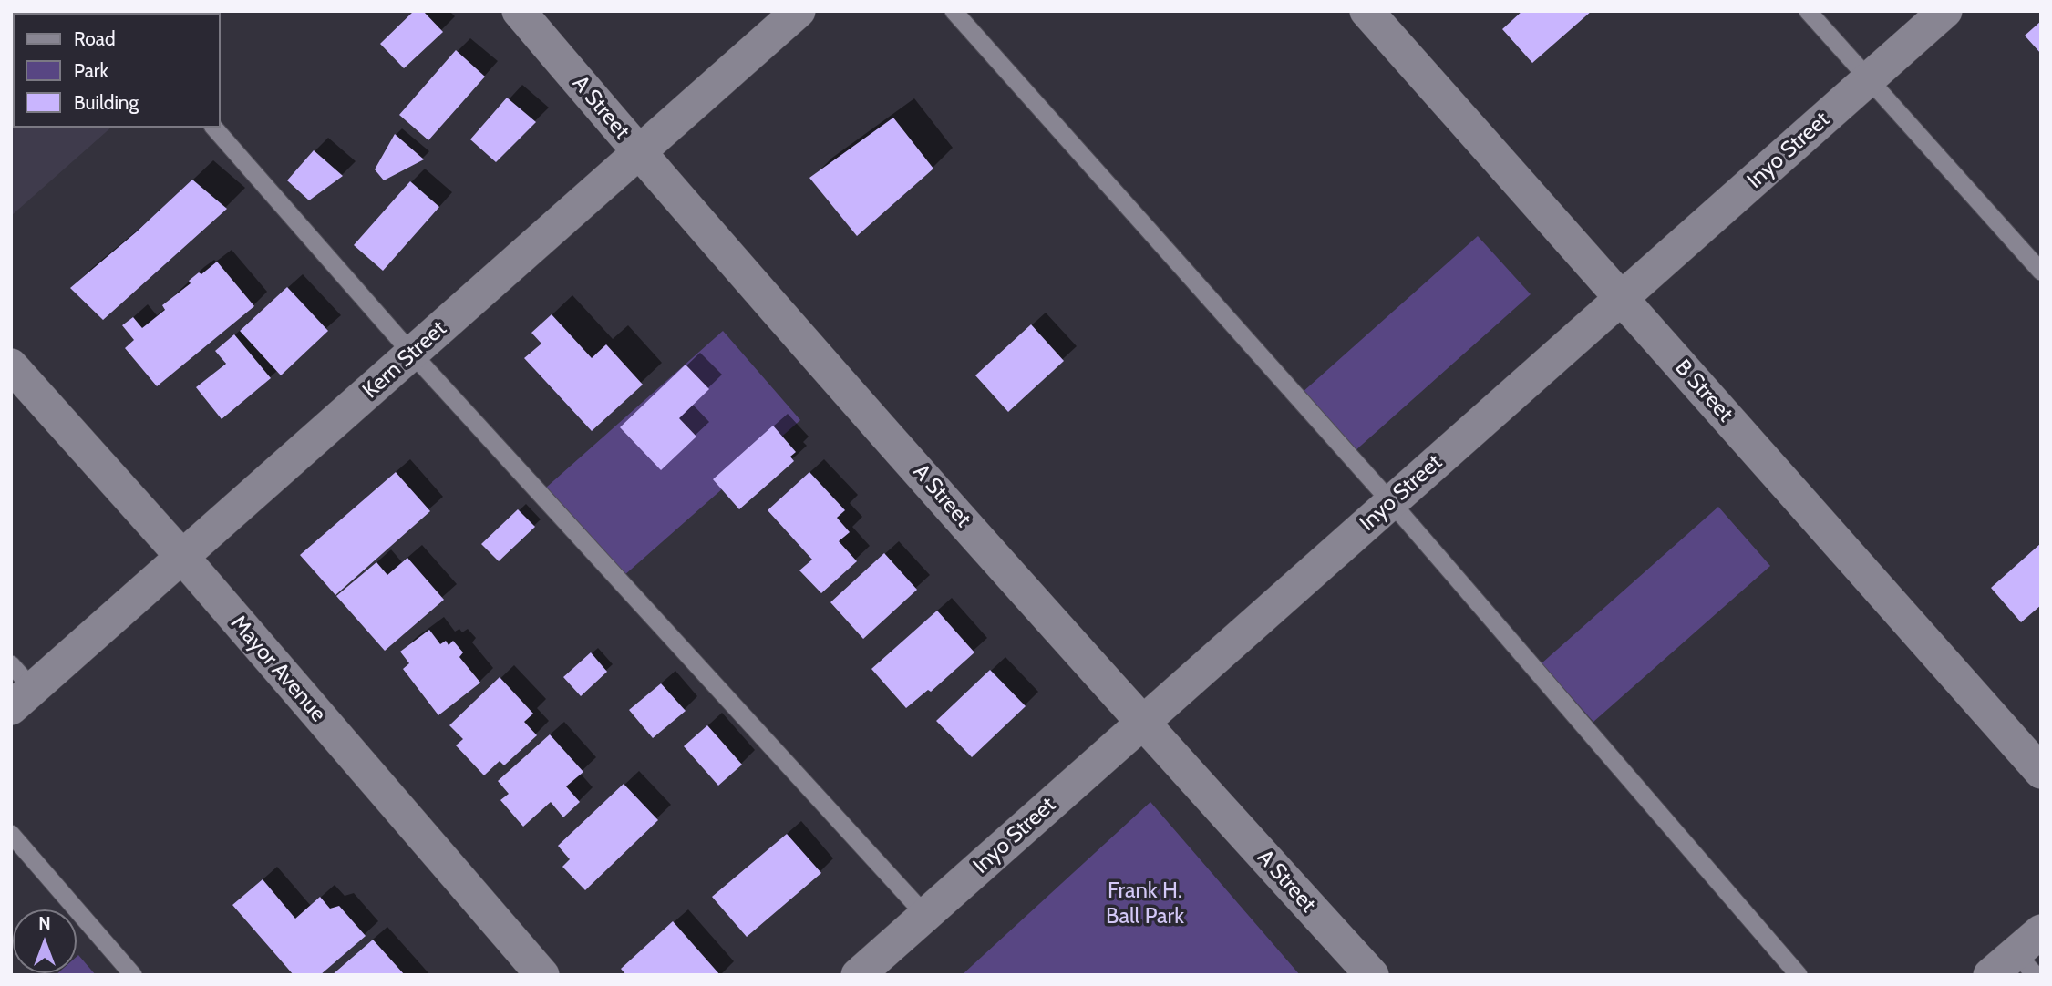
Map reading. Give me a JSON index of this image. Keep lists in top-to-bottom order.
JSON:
{
  "streets": {
    "street": [
      "A Street",
      "Inyo Street",
      "Kern Street",
      "B Street",
      "Mayor Avenue"
    ]
  },
  "crossings": [
    ["A Street", "Inyo Street"],
    ["A Street", "Kern Street"],
    ["Inyo Street", "B Street"],
    ["Kern Street", "Mayor Avenue"]
  ],
  "parks": ["Frank H. Ball Park"],
  "legend": ["Road", "Park", "Building"],
  "north": "top"
}
